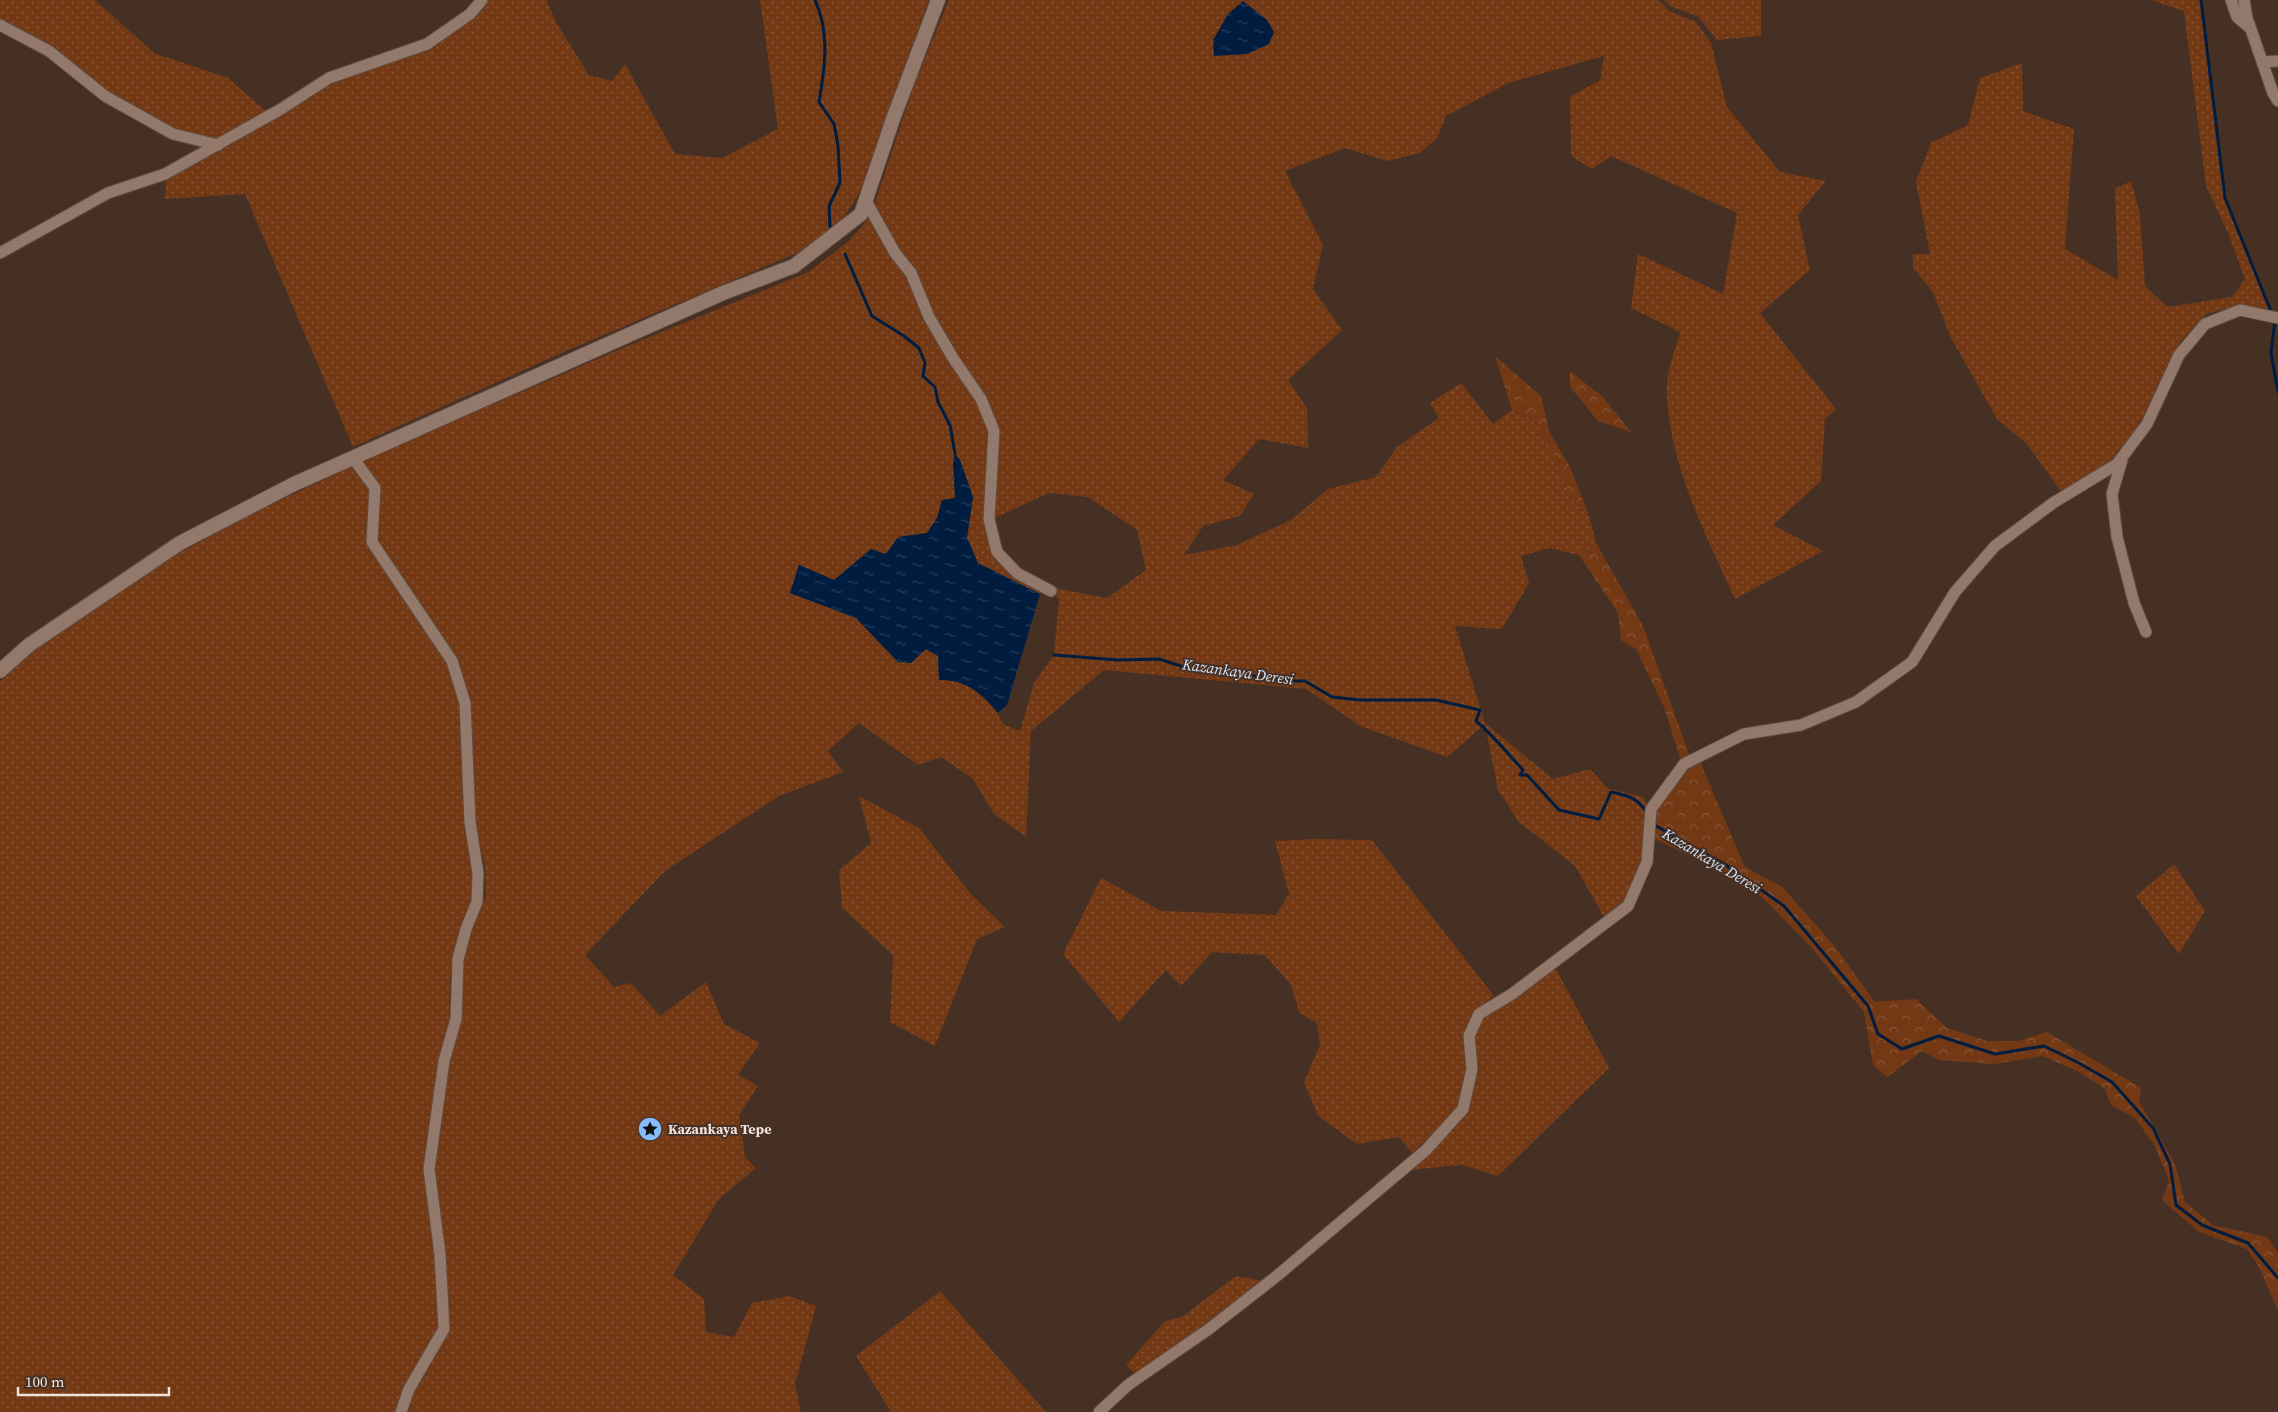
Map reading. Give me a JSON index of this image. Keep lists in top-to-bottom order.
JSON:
{
  "water": ["Kazankaya Deresi"],
  "places": {
    "place": ["Kazankaya Tepe"]
  },
  "scale_bar": "100 m"
}
